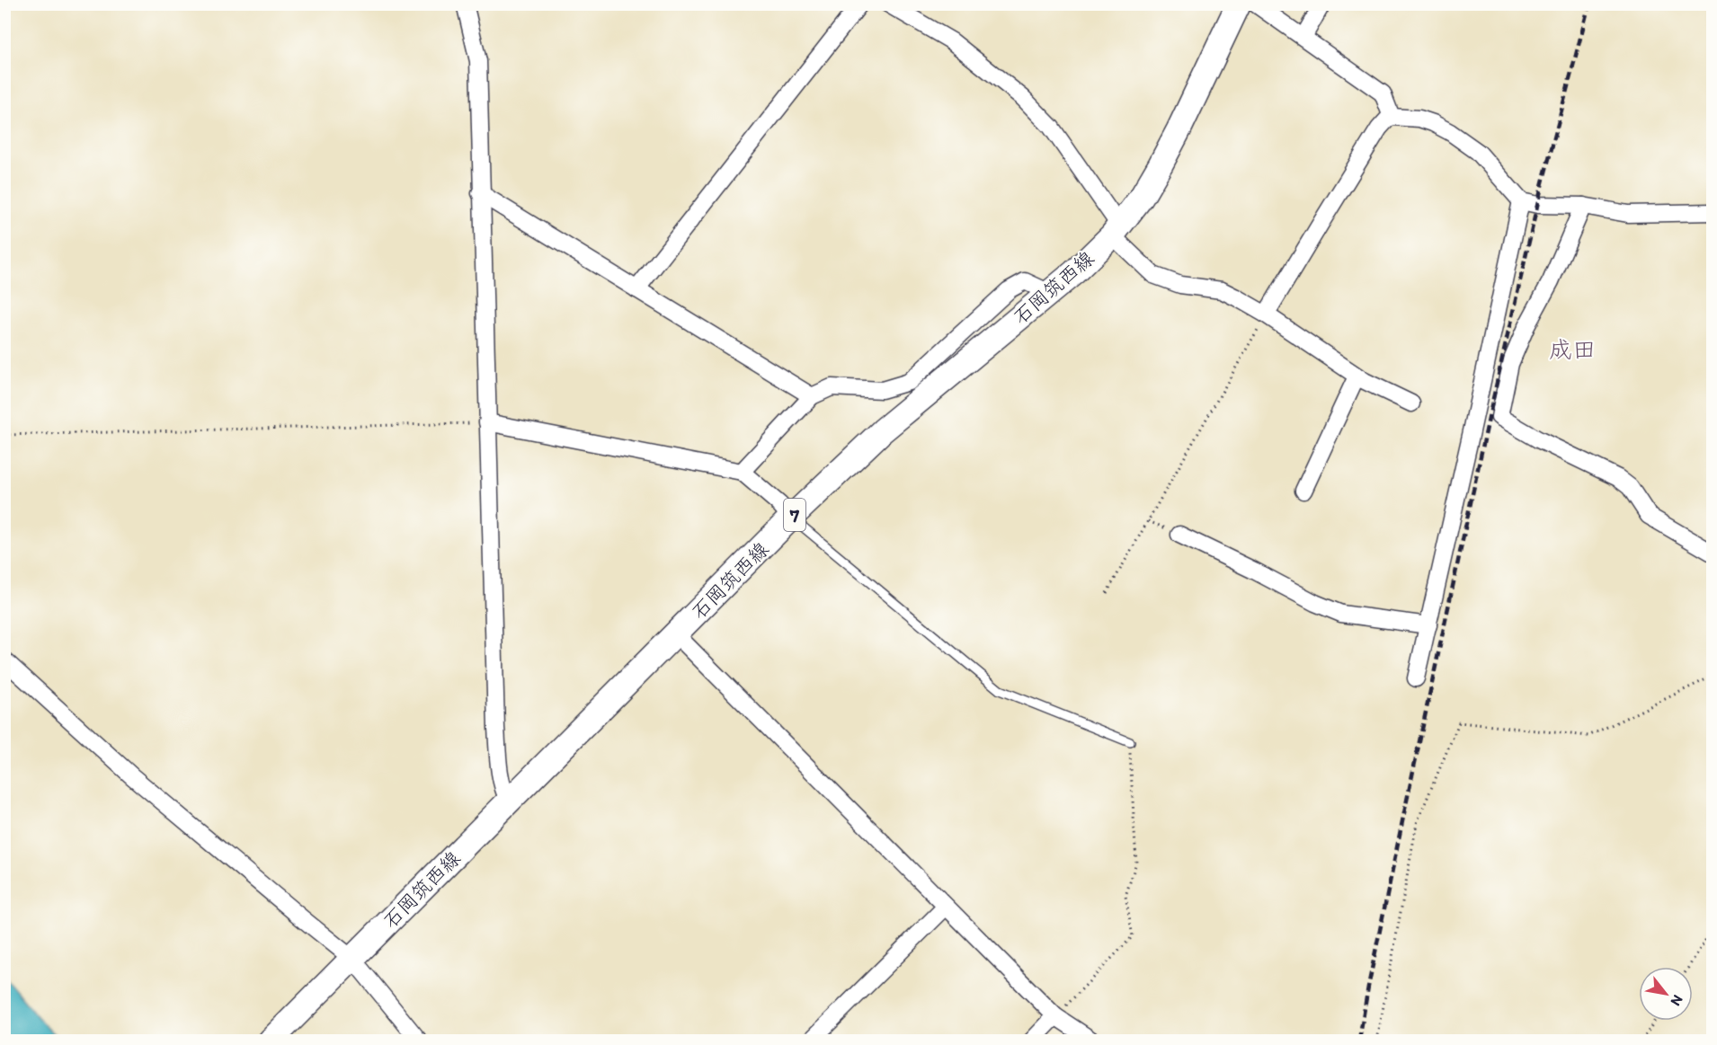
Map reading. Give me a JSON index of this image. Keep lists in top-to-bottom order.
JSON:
{
  "streets": {
    "main road": ["石岡筑西線", "7"]
  },
  "districts": ["成田"],
  "north": "bottom right"
}
